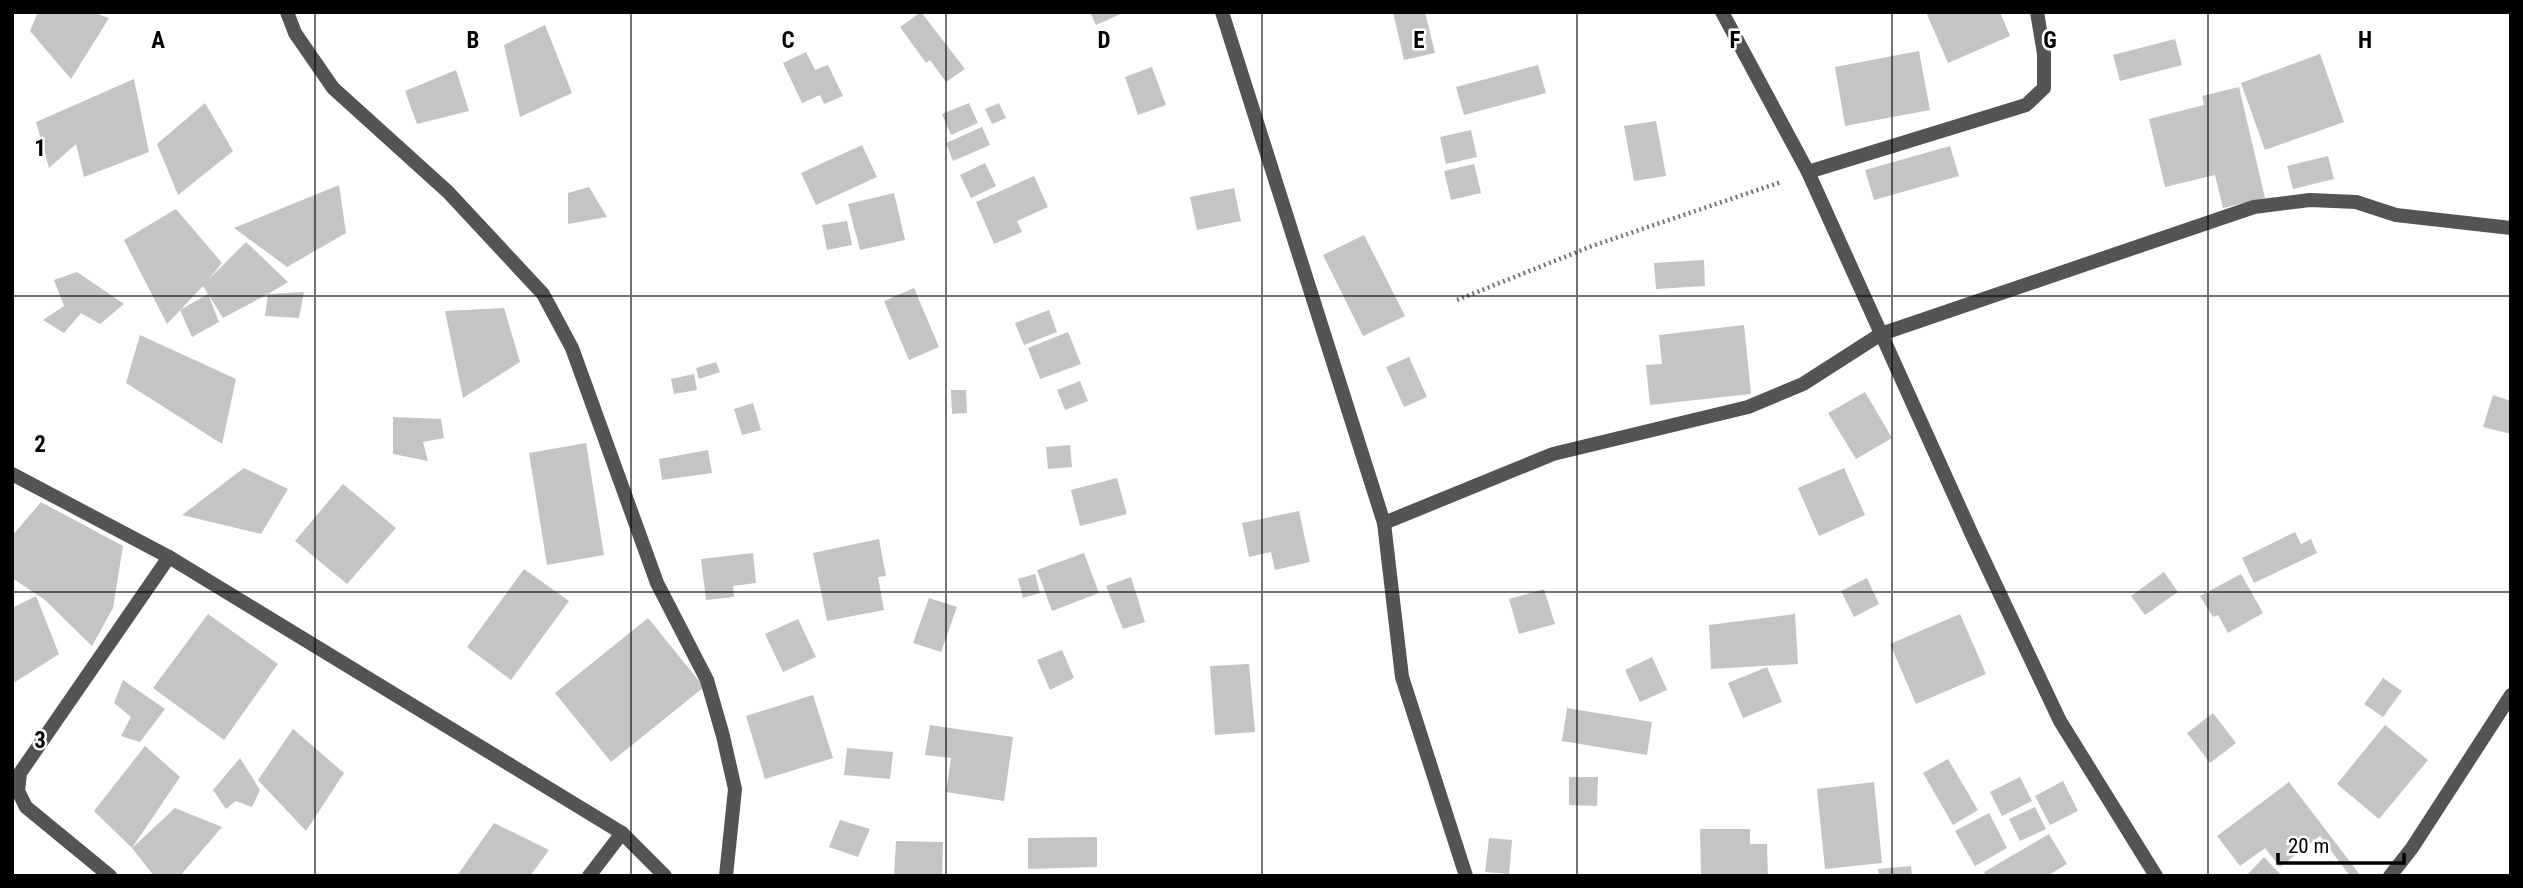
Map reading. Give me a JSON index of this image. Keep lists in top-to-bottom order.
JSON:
{
  "scale_bar": "20 m",
  "grid": {
    "columns": [
      "A",
      "B",
      "C",
      "D",
      "E",
      "F",
      "G",
      "H"
    ],
    "rows": ["1", "2", "3"]
  }
}
